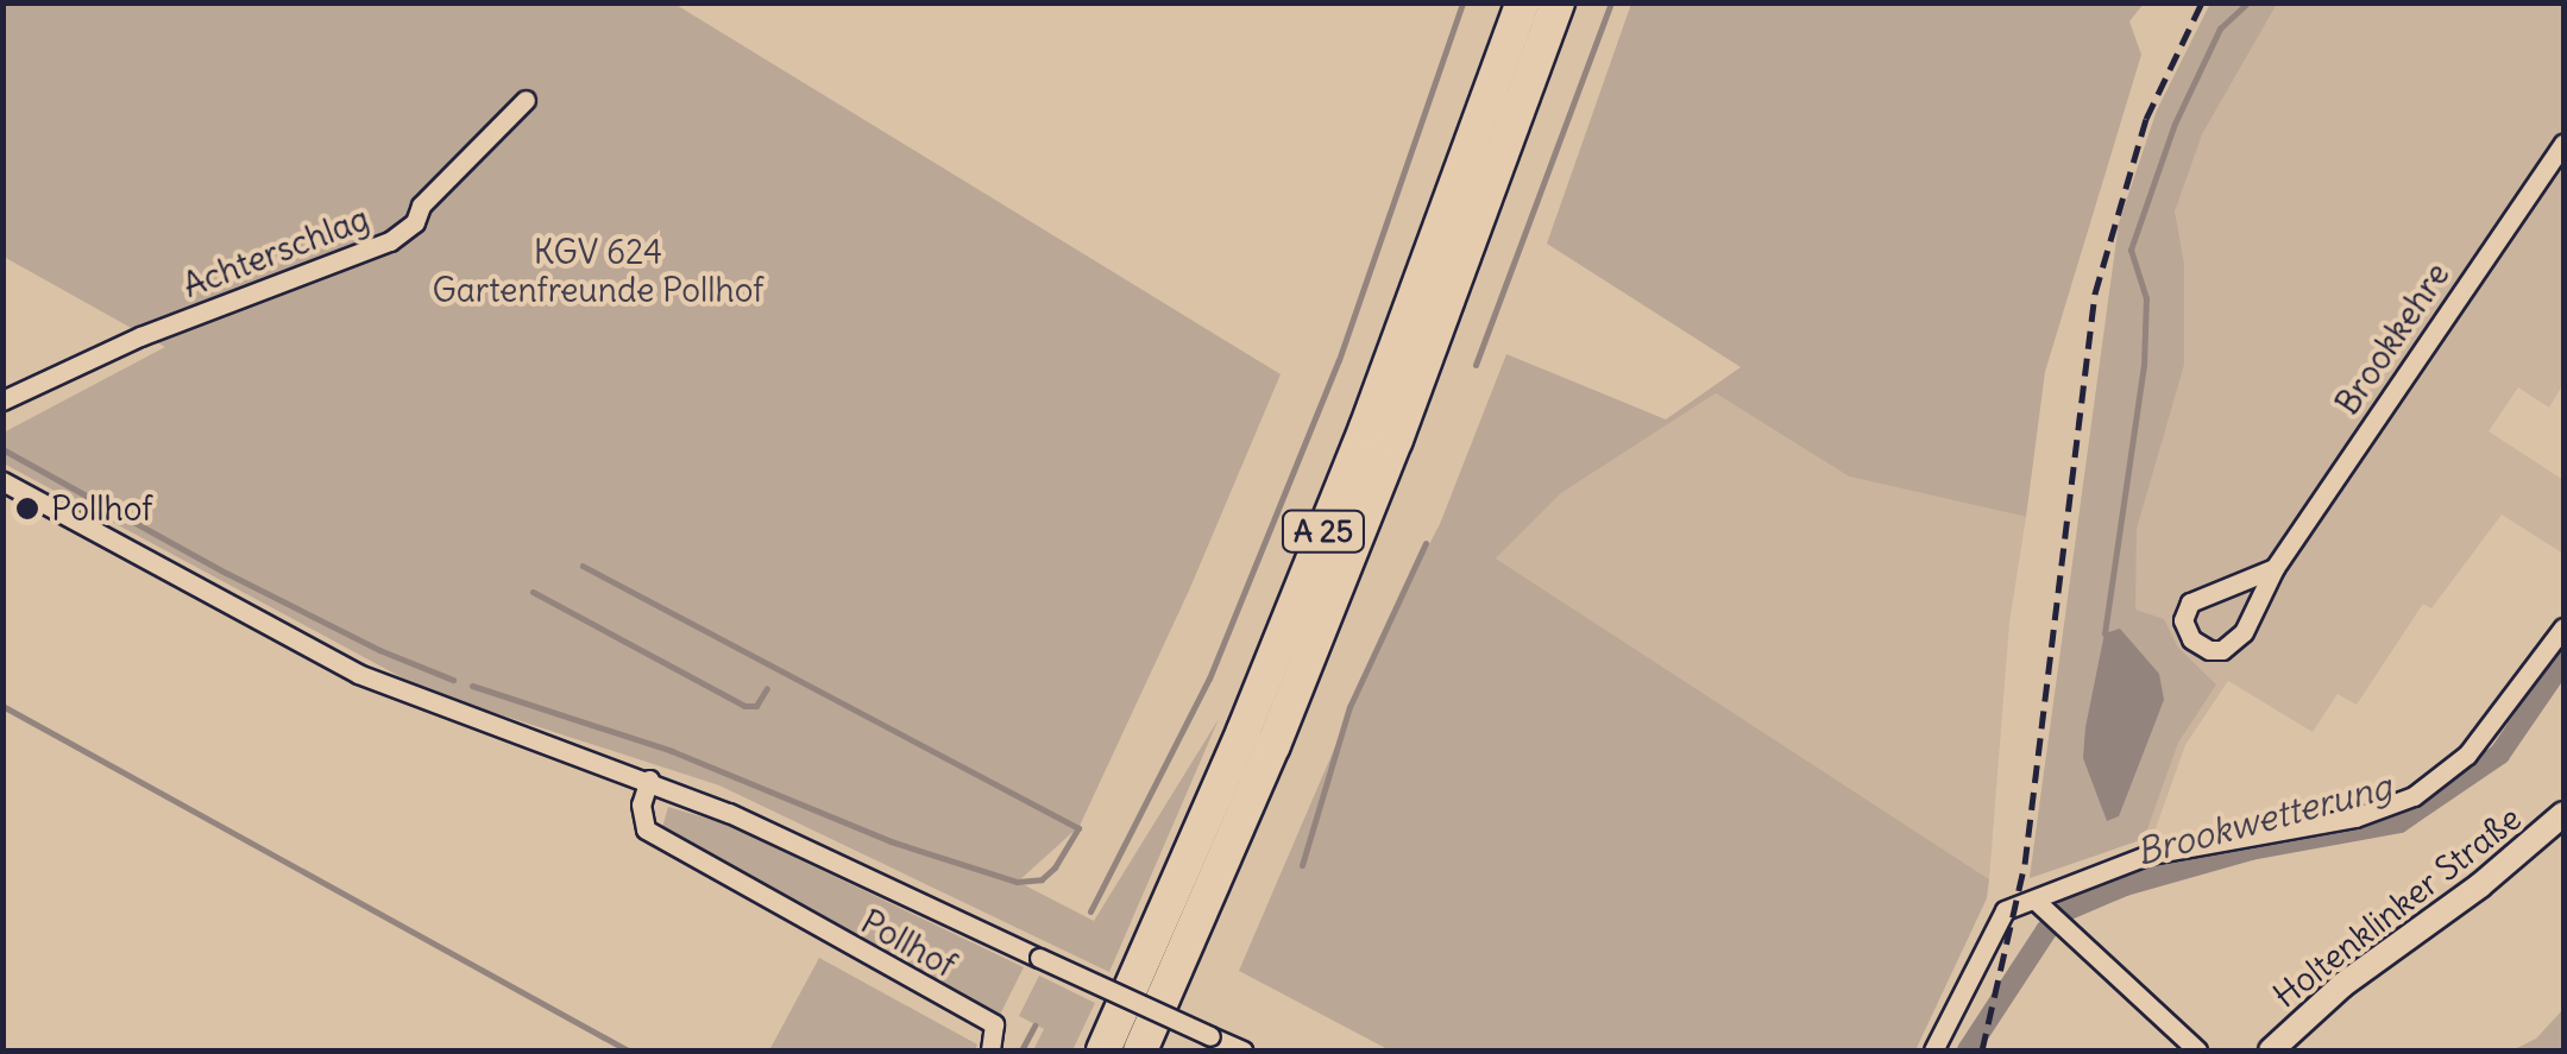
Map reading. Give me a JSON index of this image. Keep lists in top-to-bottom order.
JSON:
{
  "streets": {
    "highway": ["A 25"],
    "main road": ["Holtenklinker Straße"],
    "street": ["Achterschlag", "Brookkehre", "Pollhof"]
  },
  "water": ["Brookwetterung"],
  "parks": ["KGV 624 Gartenfreunde Pollhof"],
  "places": ["Pollhof"]
}
